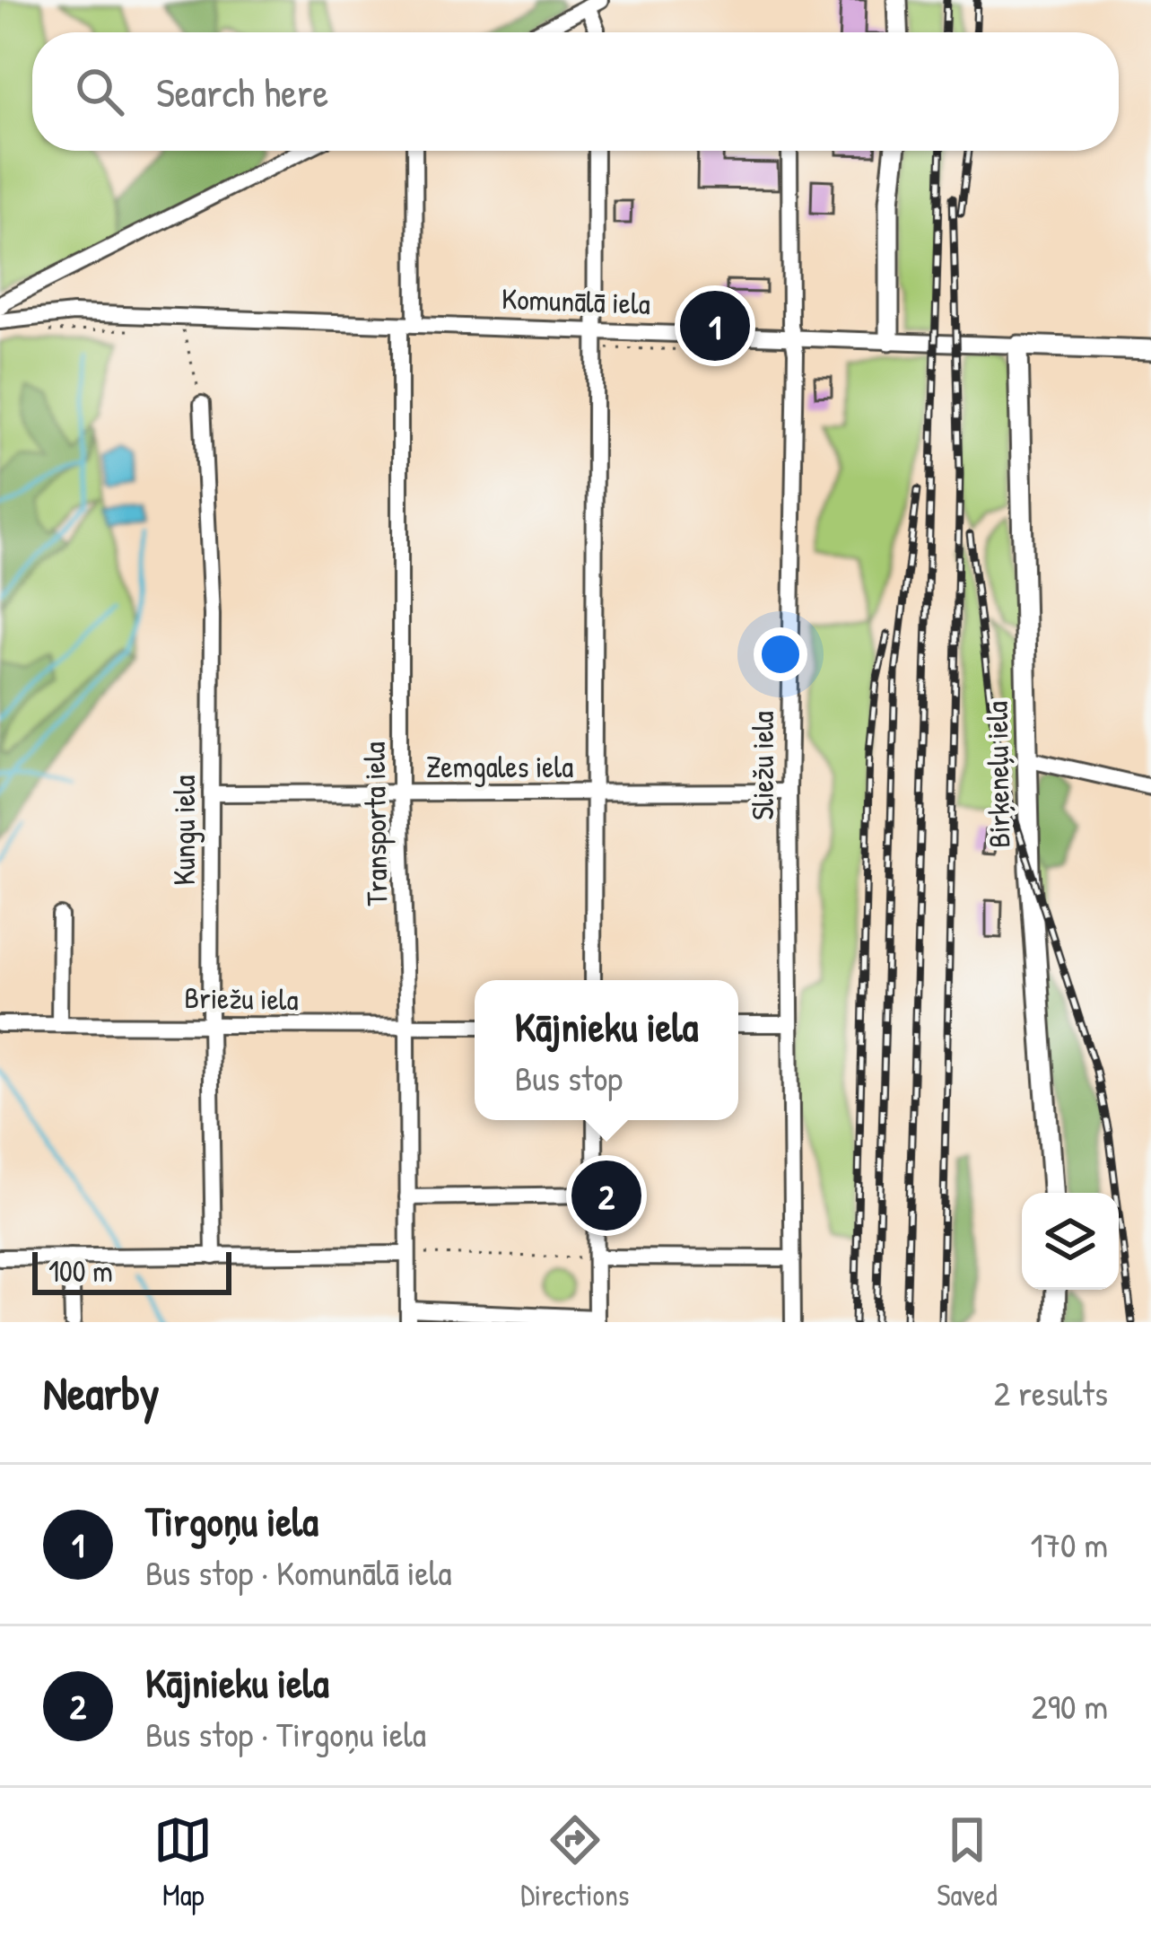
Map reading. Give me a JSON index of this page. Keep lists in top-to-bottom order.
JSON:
{
  "streets": {
    "main road": ["Komunālā iela", "Birķeneļu iela"],
    "street": [
      "Sliežu iela",
      "Zemgales iela",
      "Transporta iela",
      "Kungu iela",
      "Briežu iela"
    ]
  },
  "crossings": [
    ["Komunālā iela", "Sliežu iela"],
    ["Komunālā iela", "Birķeneļu iela"],
    ["Komunālā iela", "Transporta iela"],
    ["Sliežu iela", "Zemgales iela"],
    ["Zemgales iela", "Transporta iela"],
    ["Zemgales iela", "Kungu iela"],
    ["Transporta iela", "Briežu iela"],
    ["Kungu iela", "Briežu iela"]
  ],
  "scale_bar": "100 m",
  "page": {
    "search": "Search here",
    "pins": ["1", "2"],
    "popup": ["Kājnieku iela", "Bus stop"],
    "scale": "100 m",
    "heading": ["Nearby", "2 results"],
    "list": [
      {
        "mark": "1",
        "name": "Tirgoņu iela",
        "note": "Bus stop · Komunālā iela",
        "value": "170 m"
      },
      {
        "mark": "2",
        "name": "Kājnieku iela",
        "note": "Bus stop · Tirgoņu iela",
        "value": "290 m"
      }
    ],
    "nav": ["Map", "Directions", "Saved"]
  }
}
